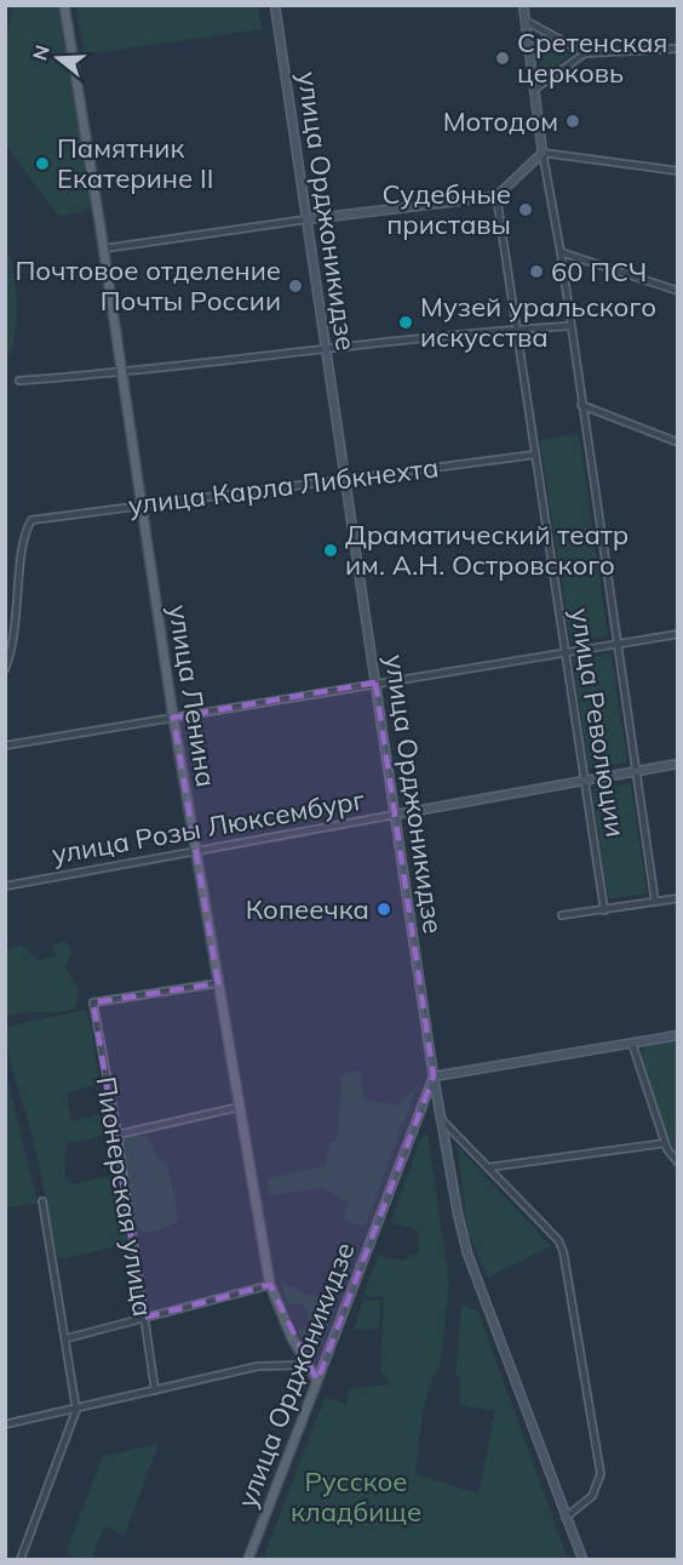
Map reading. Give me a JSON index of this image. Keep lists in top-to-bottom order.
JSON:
{
  "streets": {
    "main road": ["улица Орджоникидзе", "улица Ленина"],
    "street": [
      "улица Карла Либкнехта",
      "улица Революции",
      "улица Розы Люксембург",
      "Пионерская улица"
    ]
  },
  "crossings": [
    ["улица Орджоникидзе", "улица Карла Либкнехта"],
    ["улица Орджоникидзе", "улица Ленина"],
    ["улица Орджоникидзе", "улица Розы Люксембург"],
    ["улица Карла Либкнехта", "улица Ленина"],
    ["улица Карла Либкнехта", "улица Революции"],
    ["улица Ленина", "улица Розы Люксембург"],
    ["улица Ленина", "Пионерская улица"],
    ["улица Революции", "улица Розы Люксембург"]
  ],
  "parks": ["Русское кладбище"],
  "places": [
    "Сретенская церковь",
    "Мотодом",
    "Памятник Екатерине II",
    "Судебные приставы",
    "60 ПСЧ",
    "Почтовое отделение Почты России",
    "Музей уральского искусства",
    "Драматический театр им. А.Н. Островского",
    "Копеечка"
  ],
  "north": "left"
}
